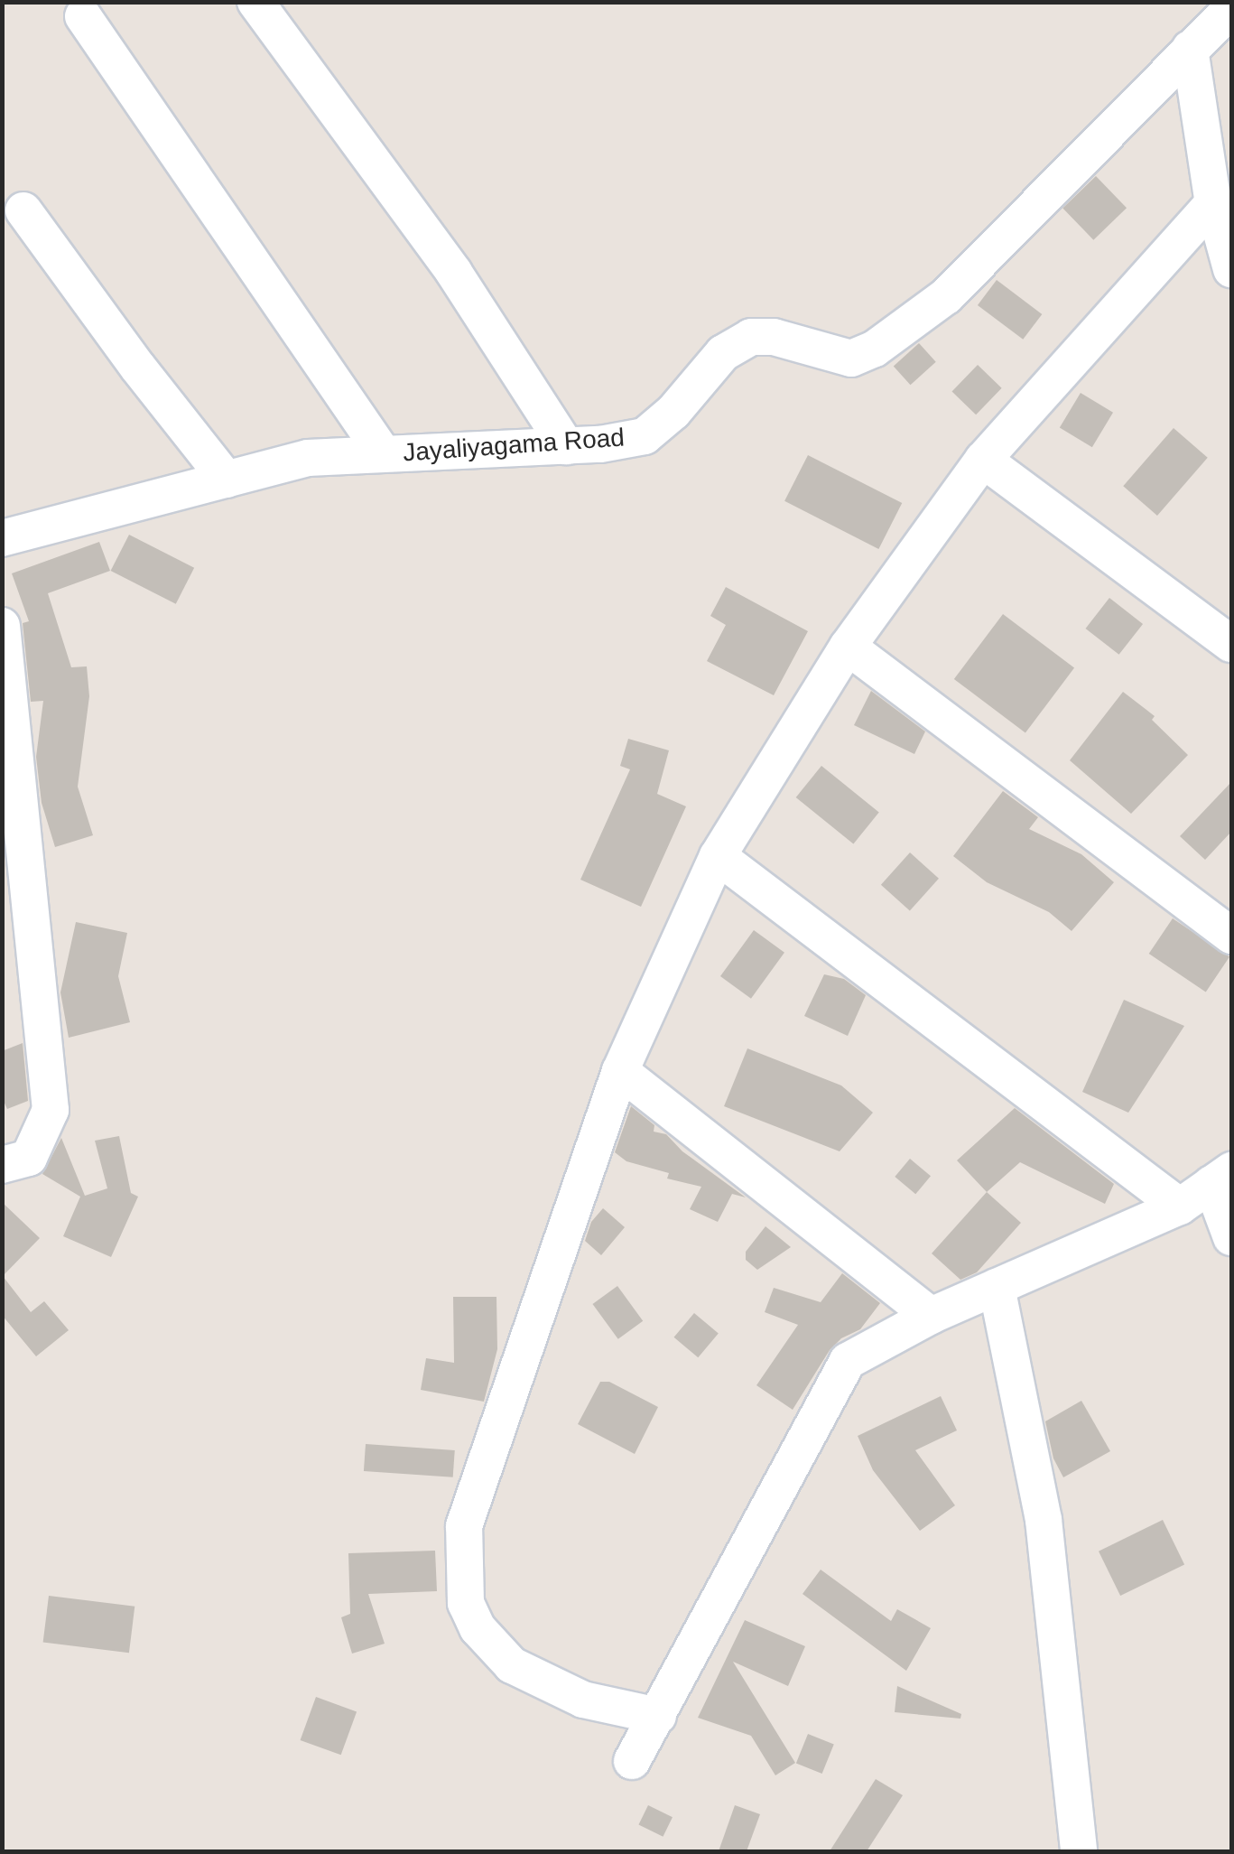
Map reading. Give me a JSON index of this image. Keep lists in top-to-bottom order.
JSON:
{
  "streets": {
    "street": ["Jayaliyagama Road"]
  }
}
